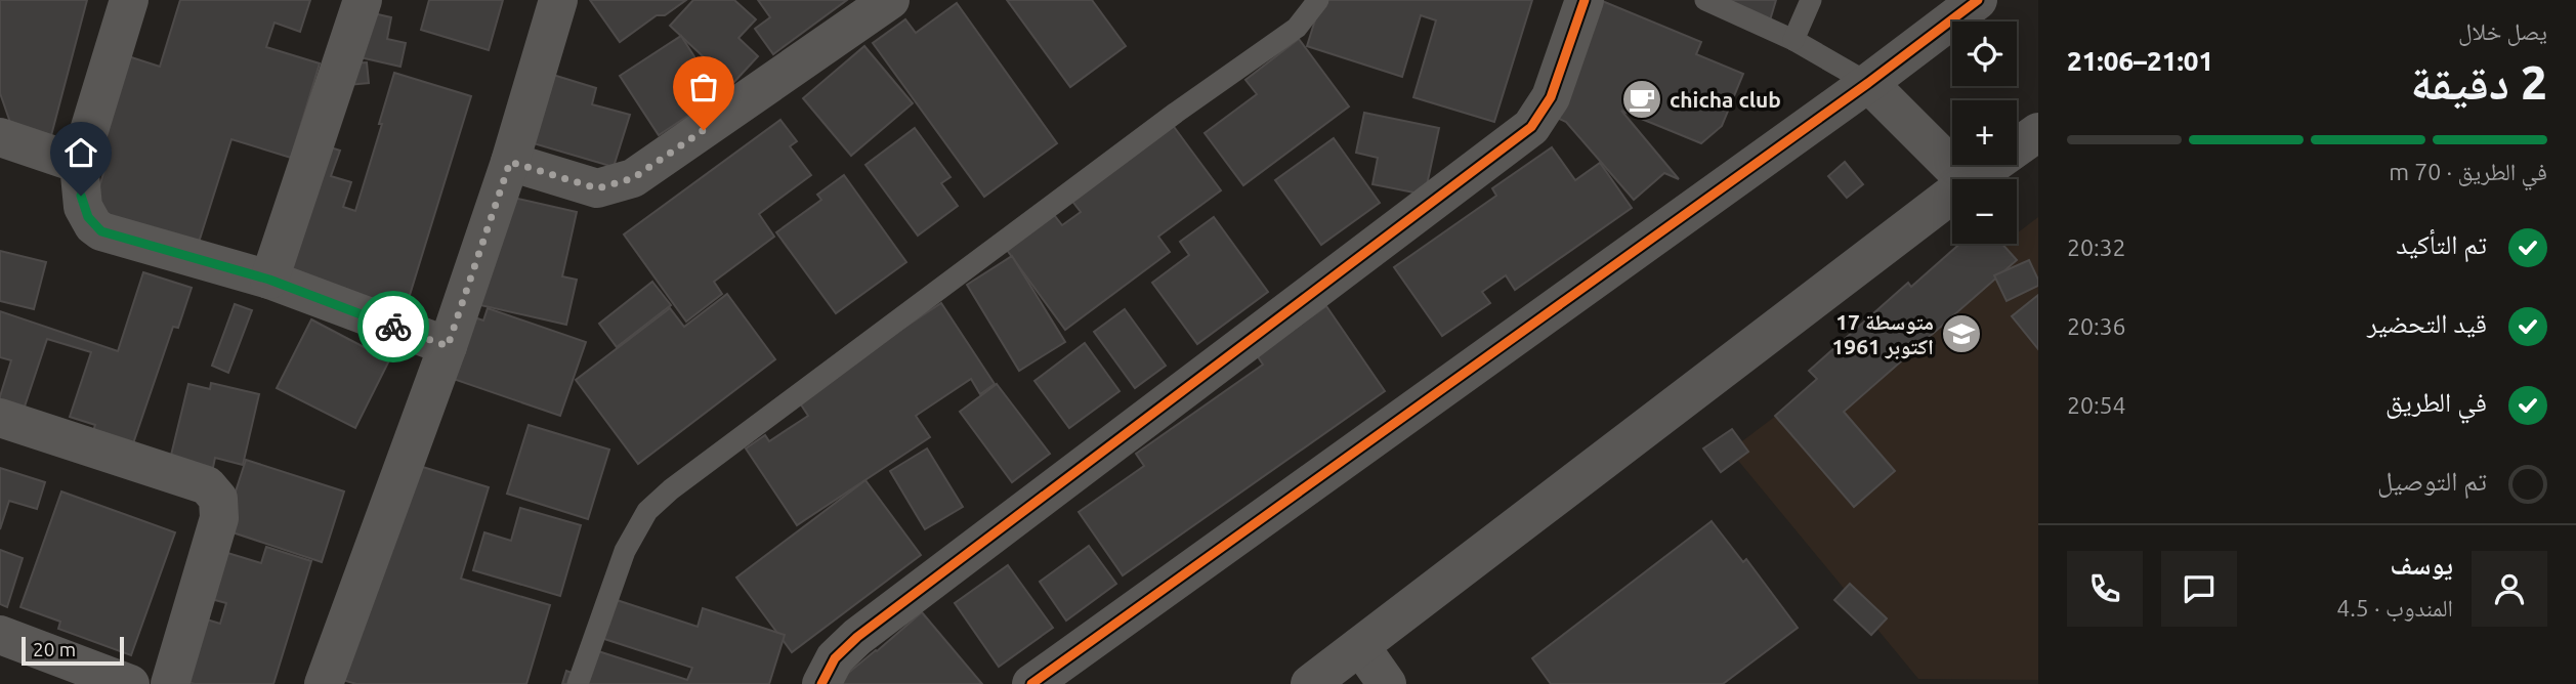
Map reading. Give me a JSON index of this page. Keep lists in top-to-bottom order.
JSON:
{
  "places": {
    "cafe": ["chicha club"],
    "school or university": ["متوسطة 17 اكتوبر 1961"]
  },
  "scale_bar": "20 m",
  "page": {
    "heading": ["2 دقيقة", "يصل خلال", "21:01–21:06"],
    "panel": ["يوسف", "المندوب · 4.5"],
    "map_buttons": ["+", "−"],
    "bar": "في الطريق · 70 m",
    "list": [
      ["تم التأكيد", "20:32"],
      ["قيد التحضير", "20:36"],
      ["في الطريق", "20:54"],
      "تم التوصيل"
    ],
    "scale": "20 m"
  }
}
